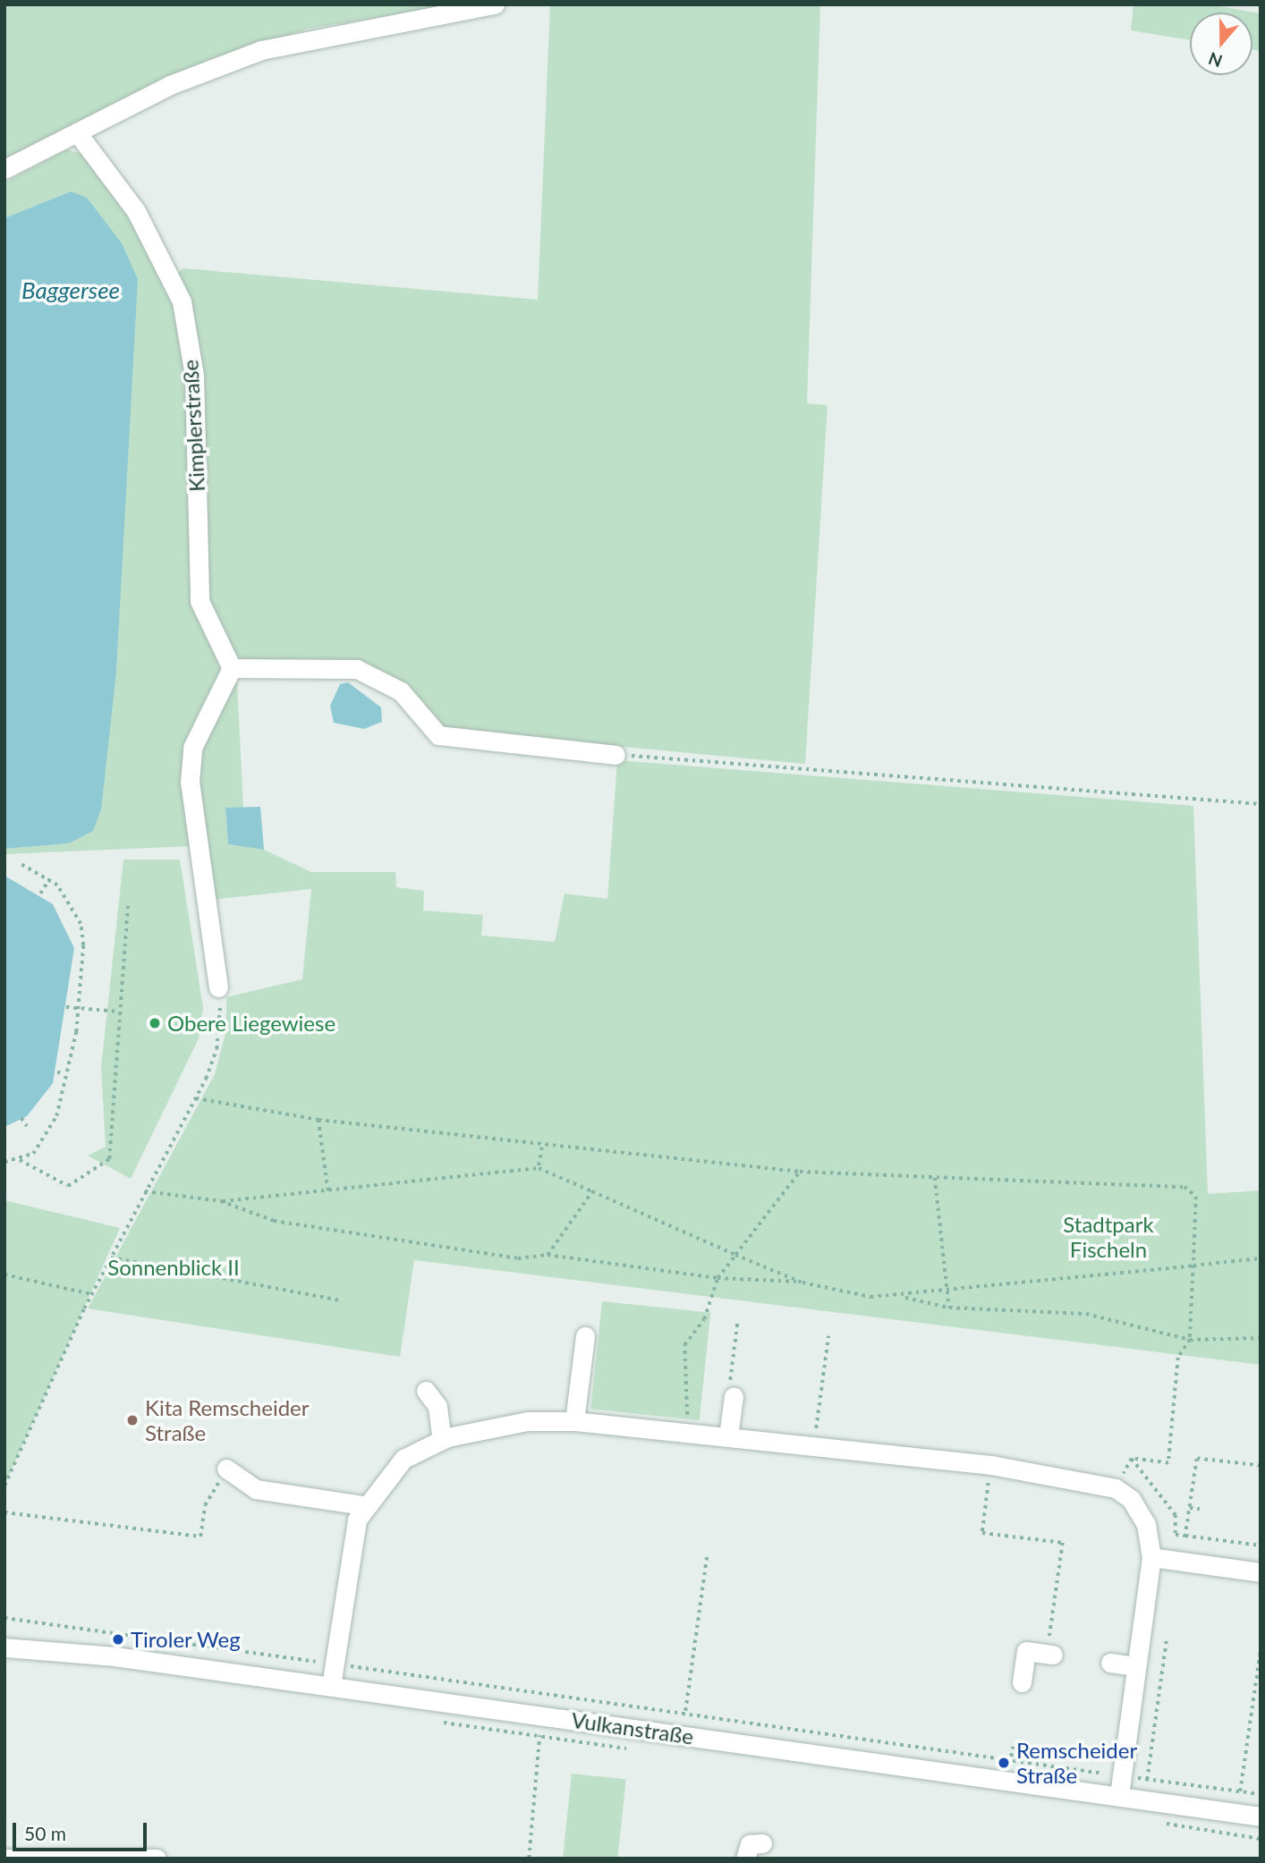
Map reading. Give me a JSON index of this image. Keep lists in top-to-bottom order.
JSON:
{
  "streets": {
    "street": ["Kimplerstraße", "Vulkanstraße"]
  },
  "water": ["Baggersee"],
  "parks": ["Stadtpark Fischeln", "Sonnenblick II"],
  "places": [
    "Obere Liegewiese",
    "Kita Remscheider Straße",
    "Tiroler Weg",
    "Remscheider Straße"
  ],
  "scale_bar": "50 m",
  "north": "bottom"
}
